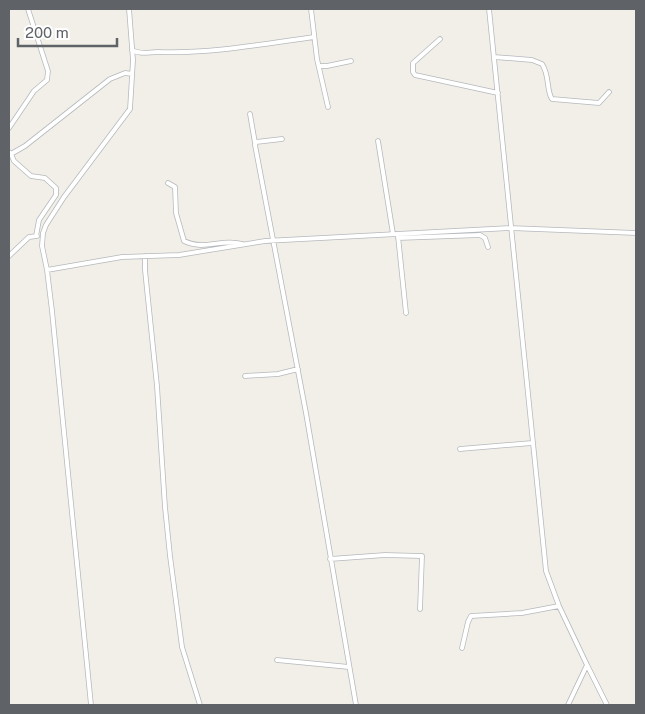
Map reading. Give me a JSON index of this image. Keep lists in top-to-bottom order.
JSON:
{
  "scale_bar": "200 m"
}
